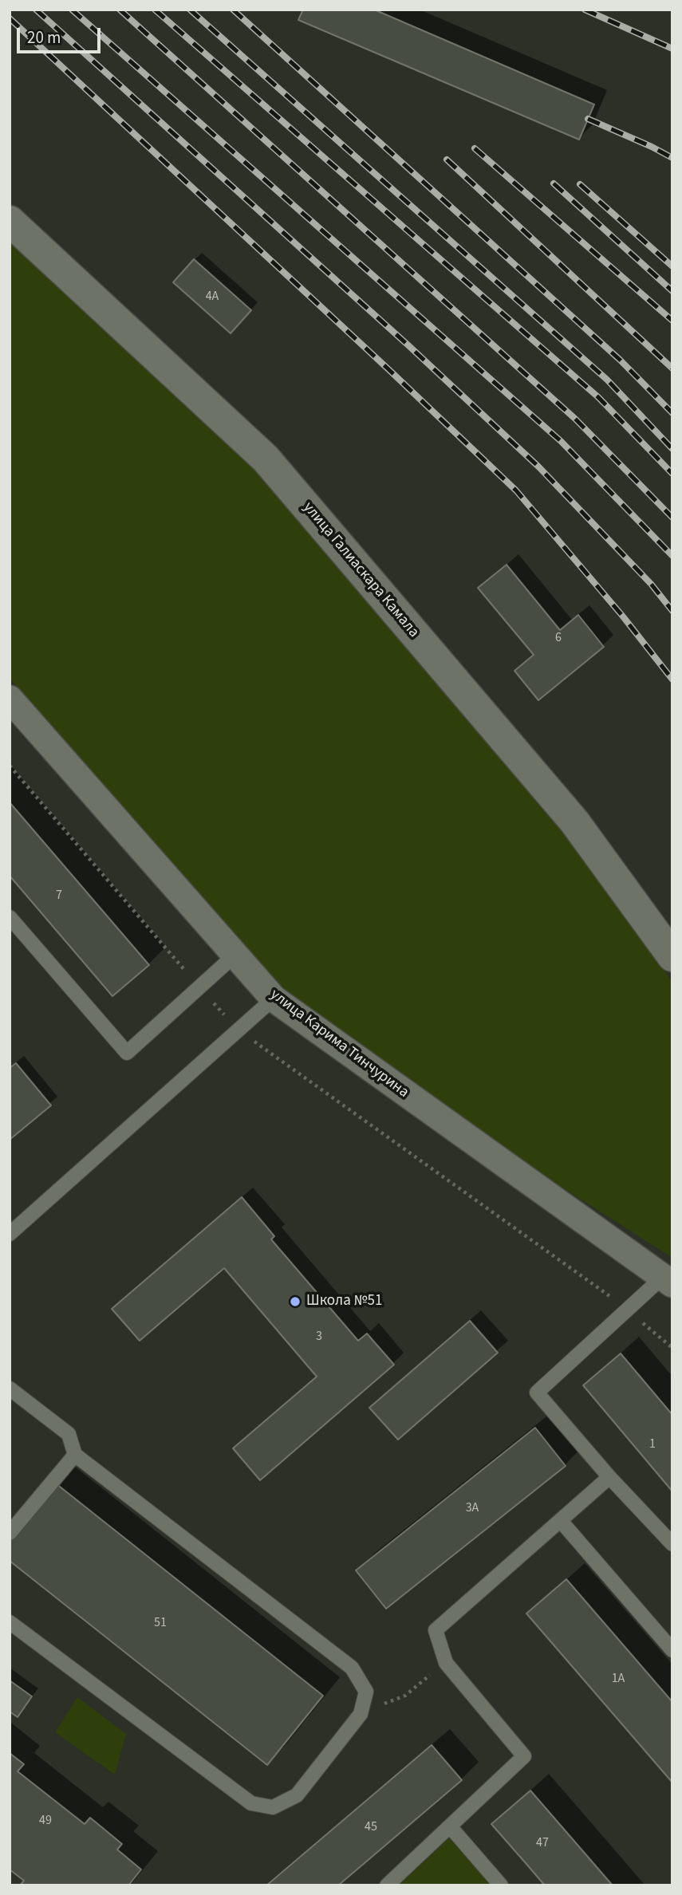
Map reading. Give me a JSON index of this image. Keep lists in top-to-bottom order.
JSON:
{
  "streets": {
    "street": ["улица Галиаскара Камала", "улица Карима Тинчурина"]
  },
  "places": ["Школа №51"],
  "house_numbers": [
    "4А",
    "6",
    "7",
    "3",
    "1",
    "3А",
    "51",
    "1А",
    "49",
    "45",
    "47"
  ],
  "scale_bar": "20 m"
}
